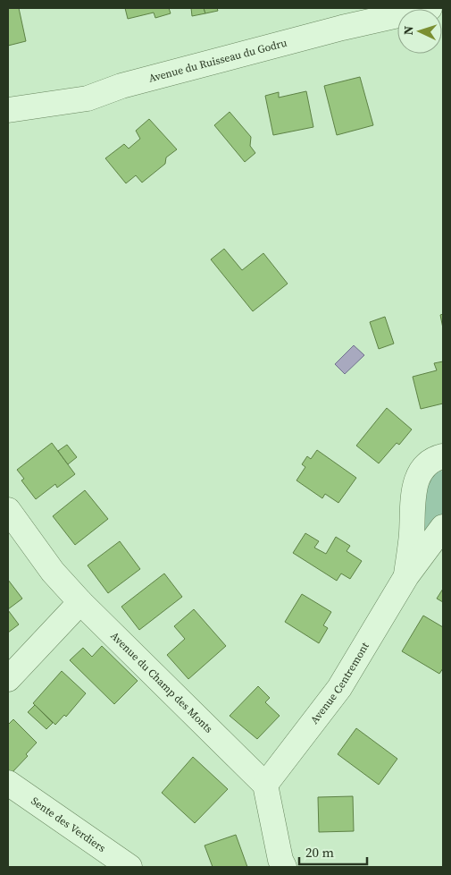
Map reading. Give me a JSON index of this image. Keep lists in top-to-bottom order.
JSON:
{
  "streets": {
    "street": [
      "Avenue du Ruisseau du Godru",
      "Avenue du Champ des Monts",
      "Avenue Centremont",
      "Sente des Verdiers"
    ]
  },
  "crossings": [
    ["Avenue du Champ des Monts", "Avenue Centremont"]
  ],
  "scale_bar": "20 m",
  "north": "left"
}
